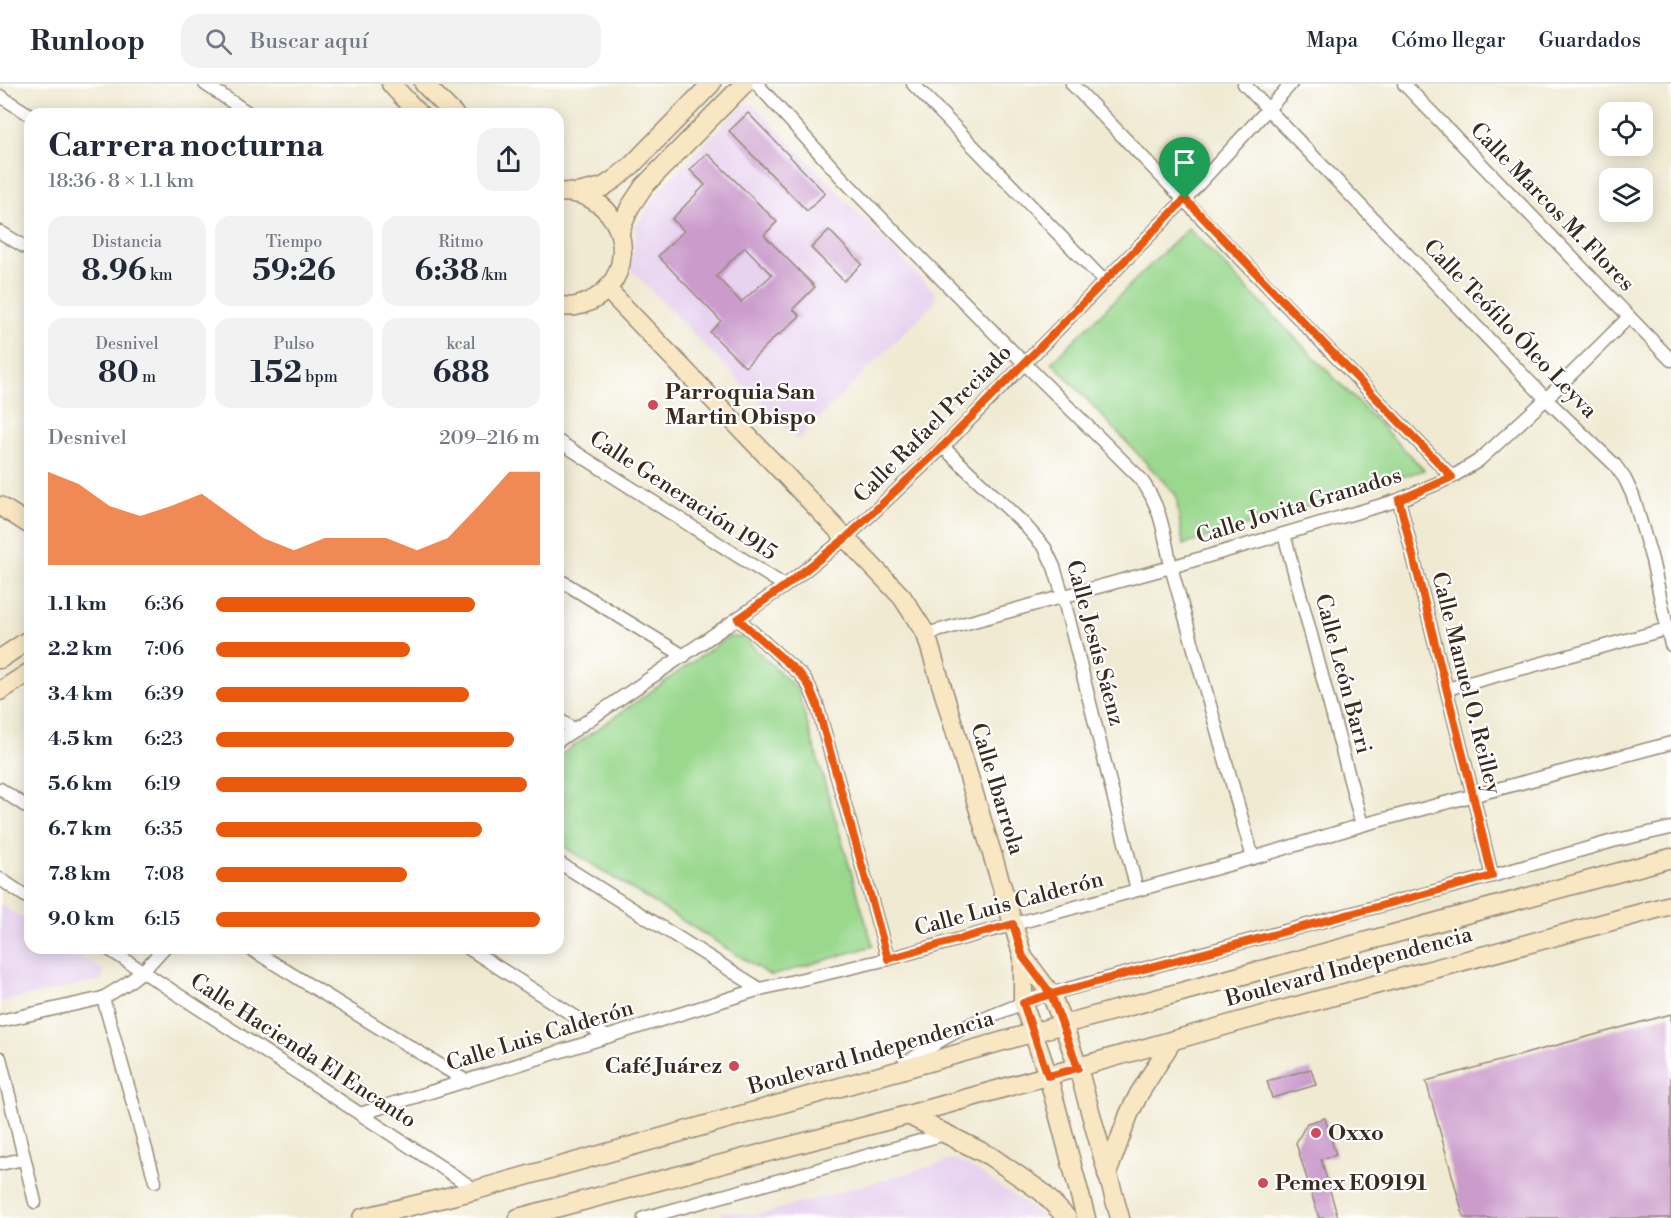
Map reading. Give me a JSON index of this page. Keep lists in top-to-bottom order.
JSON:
{
  "streets": {
    "main road": ["Calle Ibarrola", "Boulevard Independencia"],
    "street": [
      "Calle Marcos M. Flores",
      "Calle Teófilo Óleo Leyva",
      "Calle Rafael Preciado",
      "Calle Generación 1915",
      "Calle Jovita Granados",
      "Calle Jesús Sáenz",
      "Calle León Barri",
      "Calle Manuel O. Reilley",
      "Calle Luis Calderón",
      "Calle Hacienda El Encanto"
    ]
  },
  "crossings": [
    ["Calle Marcos M. Flores", "Calle Jovita Granados"],
    ["Calle Teófilo Óleo Leyva", "Calle Rafael Preciado"],
    ["Calle Teófilo Óleo Leyva", "Calle Jovita Granados"],
    ["Calle Rafael Preciado", "Calle Generación 1915"],
    ["Calle Rafael Preciado", "Calle Jesús Sáenz"],
    ["Calle Rafael Preciado", "Calle Ibarrola"],
    ["Calle Jovita Granados", "Calle Jesús Sáenz"],
    ["Calle Jovita Granados", "Calle León Barri"],
    ["Calle Jovita Granados", "Calle Manuel O. Reilley"],
    ["Calle Jovita Granados", "Calle Ibarrola"],
    ["Calle Jesús Sáenz", "Calle Luis Calderón"],
    ["Calle León Barri", "Calle Luis Calderón"],
    ["Calle Manuel O. Reilley", "Calle Luis Calderón"],
    ["Calle Ibarrola", "Calle Luis Calderón"],
    ["Calle Ibarrola", "Boulevard Independencia"],
    ["Calle Luis Calderón", "Calle Hacienda El Encanto"],
    ["Boulevard Independencia", "Calle Hacienda El Encanto"]
  ],
  "places": [
    "Parroquia San Martin Obispo",
    "Café Juárez",
    "Oxxo",
    "Pemex E09191"
  ],
  "page": {
    "header": "Runloop",
    "search": "Buscar aquí",
    "nav": ["Mapa", "Cómo llegar", "Guardados"],
    "heading": ["Carrera nocturna", "18:36 · 8 × 1.1 km"],
    "stats": [
      ["Distancia", "8.96 km"],
      ["Tiempo", "59:26"],
      ["Ritmo", "6:38 /km"],
      ["Desnivel", "80 m"],
      ["Pulso", "152 bpm"],
      ["kcal", "688"]
    ],
    "chart": ["Desnivel", "209–216 m"],
    "list": [
      {
        "name": "1.1 km",
        "note": "6:36"
      },
      {
        "name": "2.2 km",
        "note": "7:06"
      },
      {
        "name": "3.4 km",
        "note": "6:39"
      },
      {
        "name": "4.5 km",
        "note": "6:23"
      },
      {
        "name": "5.6 km",
        "note": "6:19"
      },
      {
        "name": "6.7 km",
        "note": "6:35"
      },
      {
        "name": "7.8 km",
        "note": "7:08"
      },
      {
        "name": "9.0 km",
        "note": "6:15"
      }
    ]
  }
}
